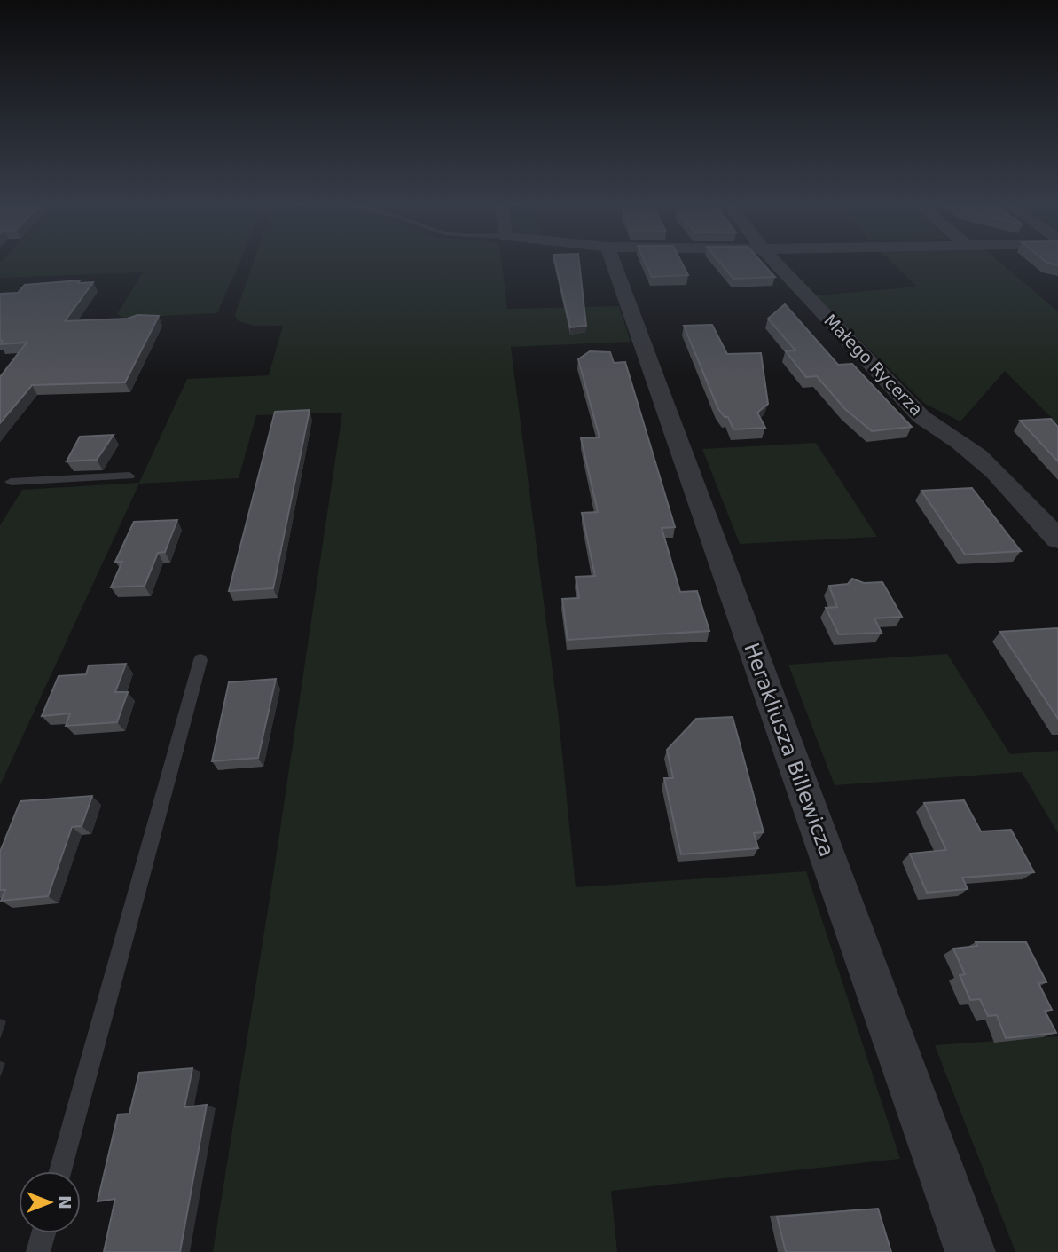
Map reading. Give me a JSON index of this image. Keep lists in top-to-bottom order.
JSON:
{
  "streets": {
    "street": ["Małego Rycerza", "Herakliusza Billewicza"]
  },
  "north": "right"
}
